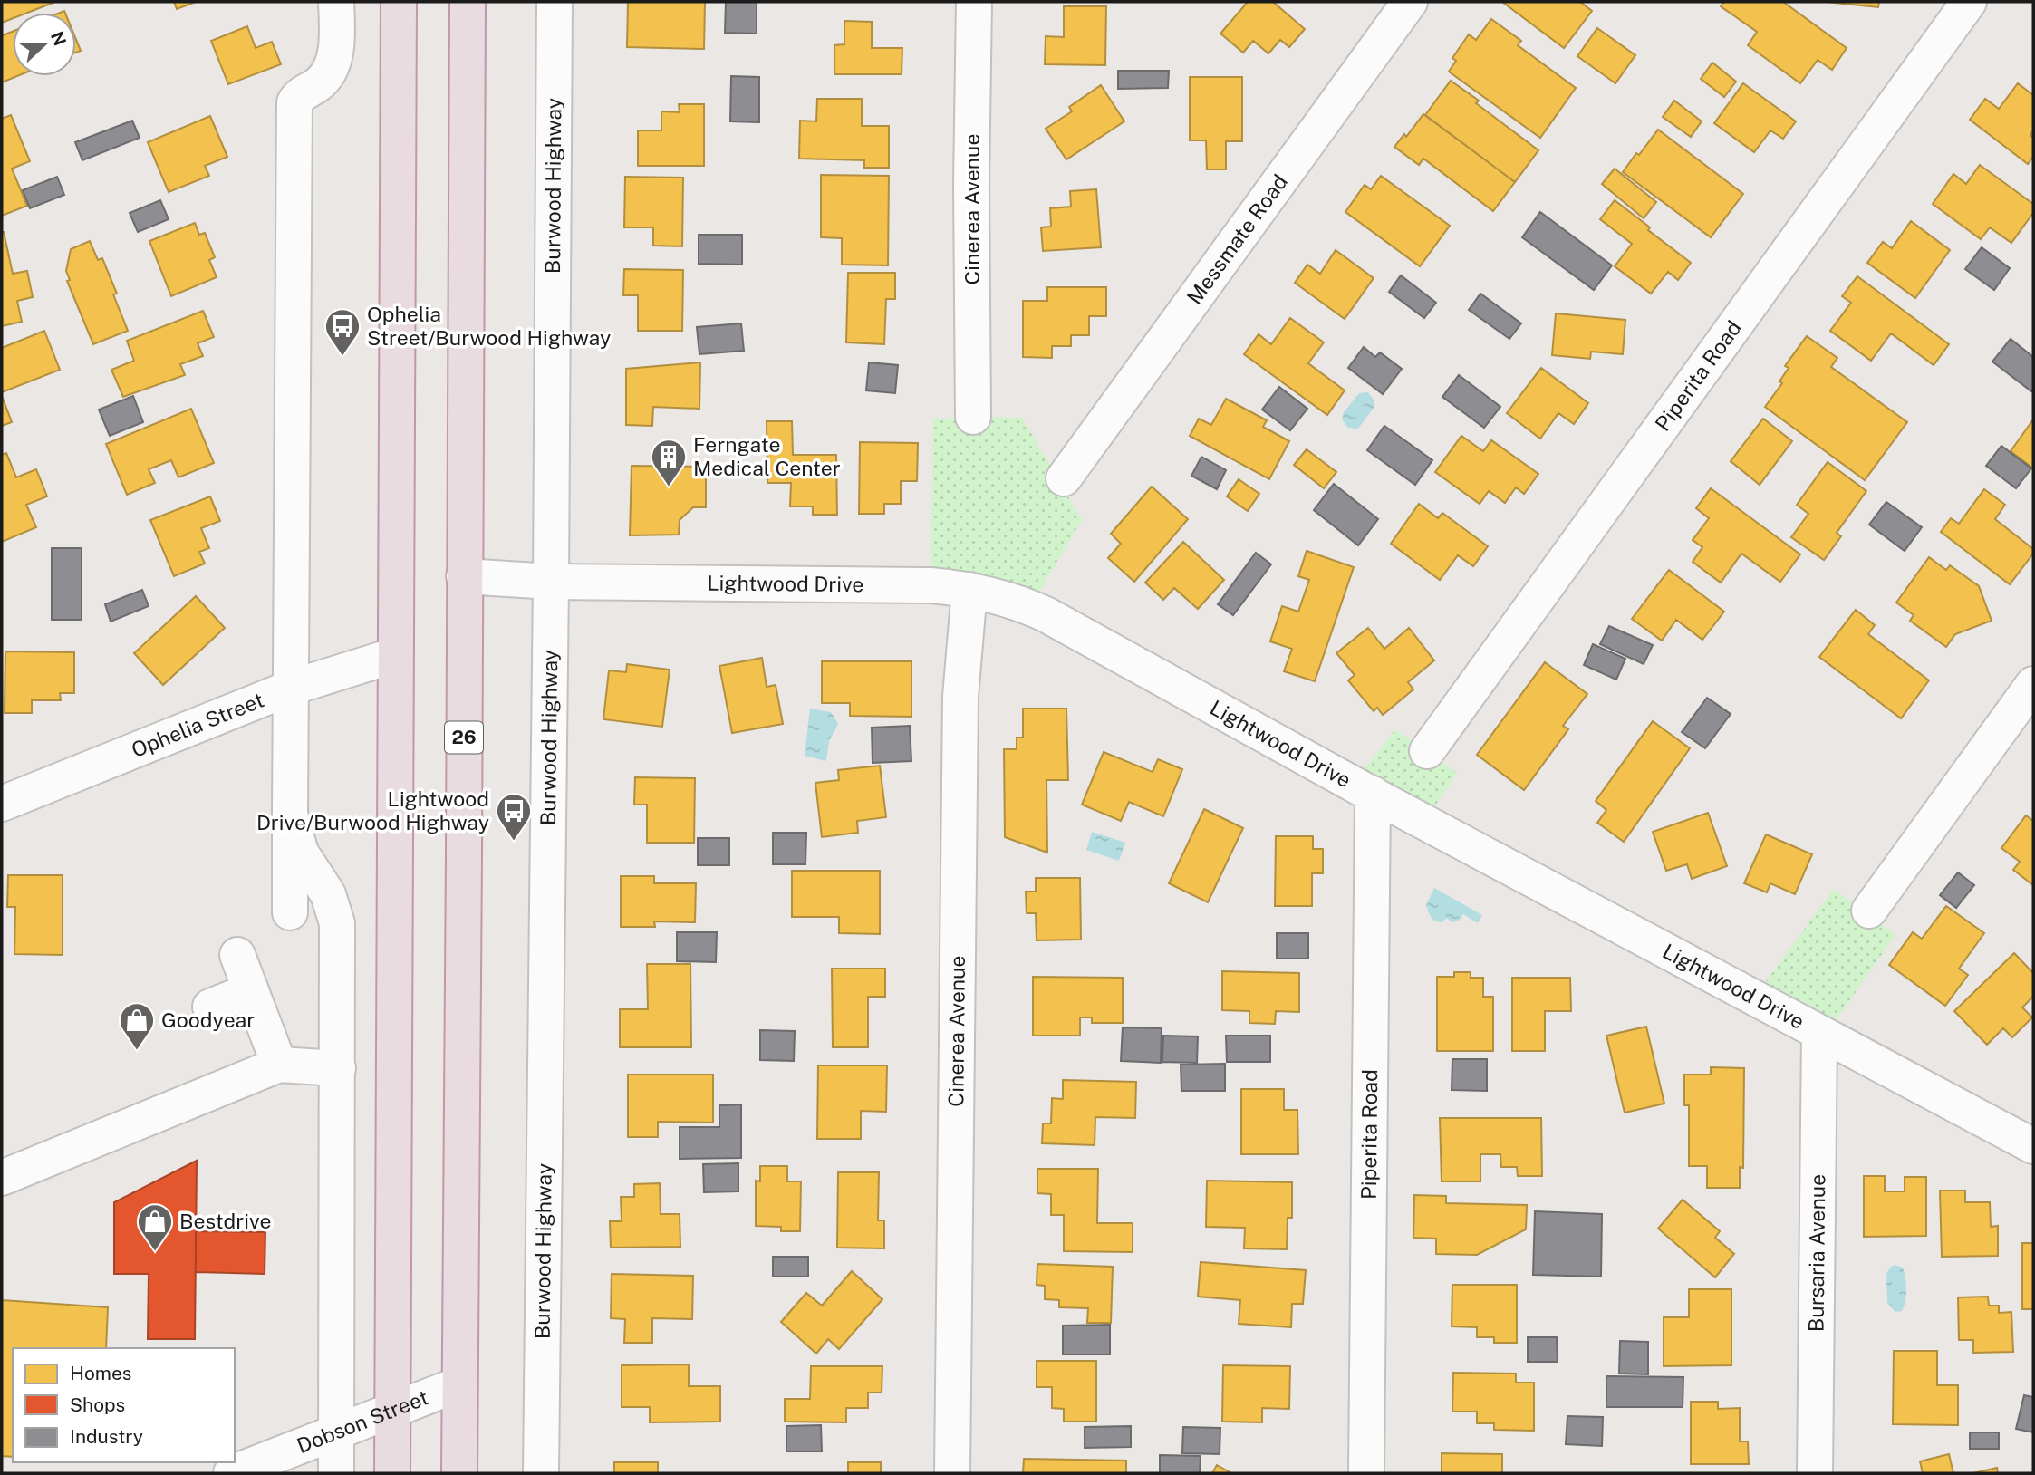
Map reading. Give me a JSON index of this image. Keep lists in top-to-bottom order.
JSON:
{
  "streets": {
    "highway": ["26"],
    "street": [
      "Burwood Highway",
      "Cinerea Avenue",
      "Messmate Road",
      "Piperita Road",
      "Lightwood Drive",
      "Ophelia Street",
      "Bursaria Avenue",
      "Dobson Street"
    ]
  },
  "crossings": [
    ["Burwood Highway", "Lightwood Drive"],
    ["Cinerea Avenue", "Lightwood Drive"],
    ["Piperita Road", "Lightwood Drive"],
    ["Lightwood Drive", "26"],
    ["Lightwood Drive", "Bursaria Avenue"],
    ["26", "Dobson Street"]
  ],
  "places": {
    "bus stop": ["Ophelia Street/Burwood Highway", "Lightwood Drive/Burwood Highway"],
    "building": ["Ferngate Medical Center"],
    "shop": ["Goodyear", "Bestdrive"]
  },
  "legend": ["Homes", "Shops", "Industry"],
  "north": "right"
}
